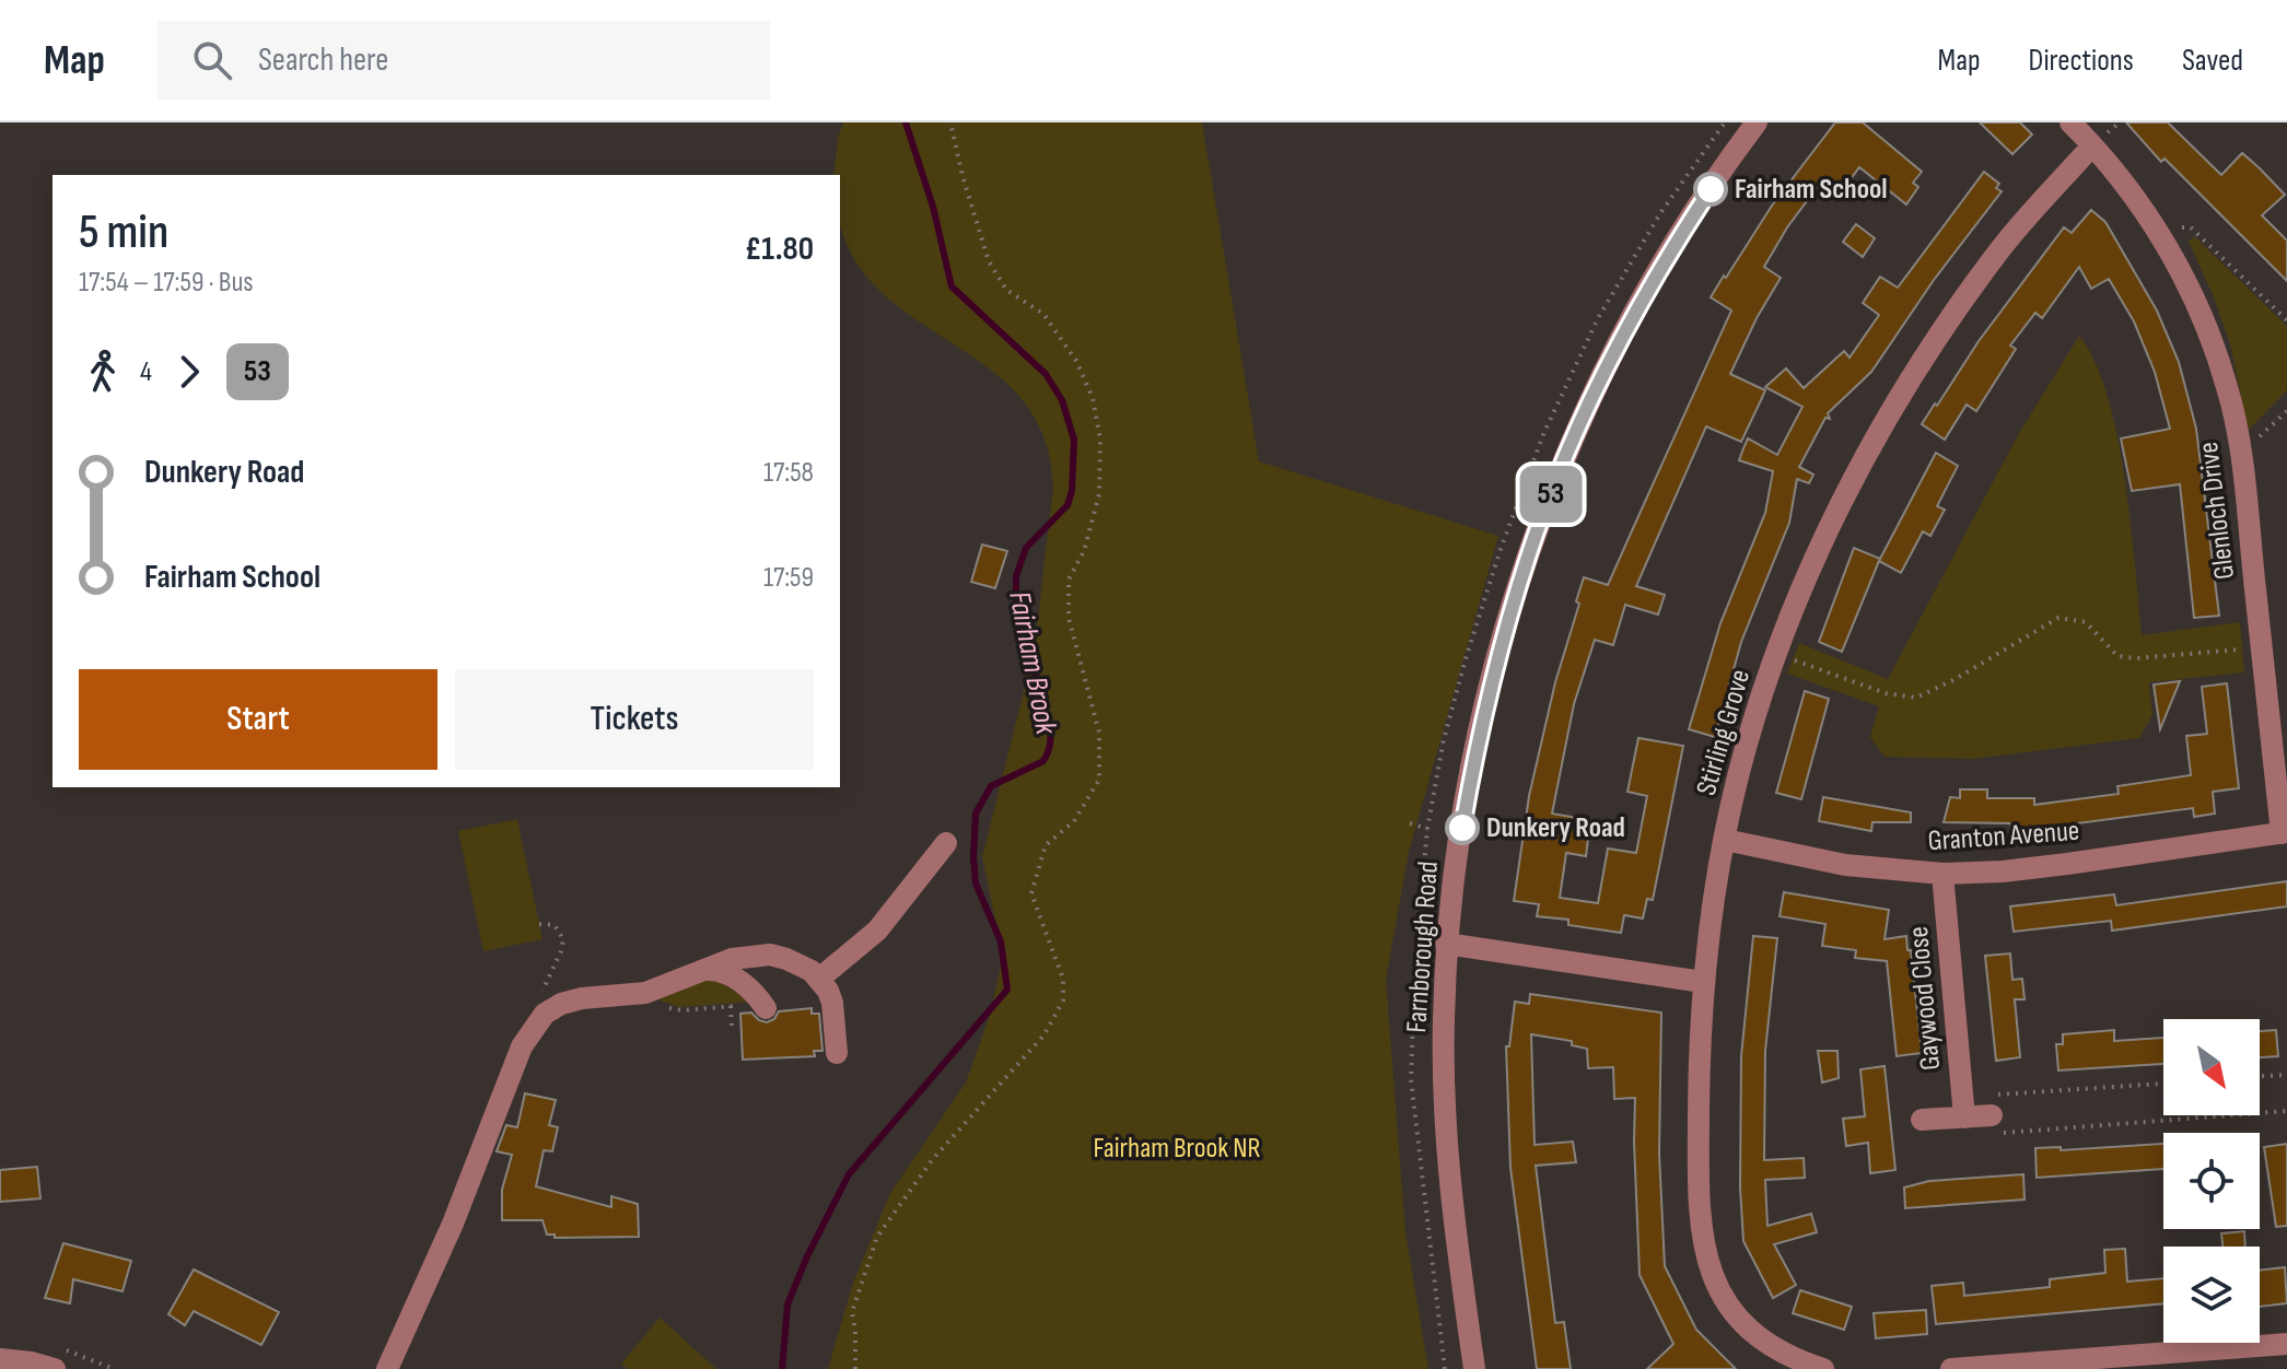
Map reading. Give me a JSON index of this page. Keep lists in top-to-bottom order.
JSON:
{
  "streets": {
    "street": [
      "Glenloch Drive",
      "Stirling Grove",
      "Granton Avenue",
      "Farnborough Road",
      "Gaywood Close"
    ]
  },
  "crossings": [
    ["Glenloch Drive", "Stirling Grove"],
    ["Glenloch Drive", "Granton Avenue"],
    ["Stirling Grove", "Granton Avenue"],
    ["Granton Avenue", "Gaywood Close"]
  ],
  "water": ["Fairham Brook"],
  "parks": ["Fairham Brook NR"],
  "places": ["Fairham School", "Dunkery Road"],
  "lines": ["bus line 53"],
  "north": "bottom right",
  "page": {
    "header": "Map",
    "search": "Search here",
    "nav": ["Map", "Directions", "Saved"],
    "on_map": "53",
    "heading": ["5 min", "17:54 – 17:59 · Bus", "£1.80"],
    "legs": ["4", "53"],
    "list": [
      {
        "name": "Dunkery Road",
        "value": "17:58"
      },
      {
        "name": "Fairham School",
        "value": "17:59"
      }
    ],
    "buttons": ["Start", "Tickets"]
  }
}
